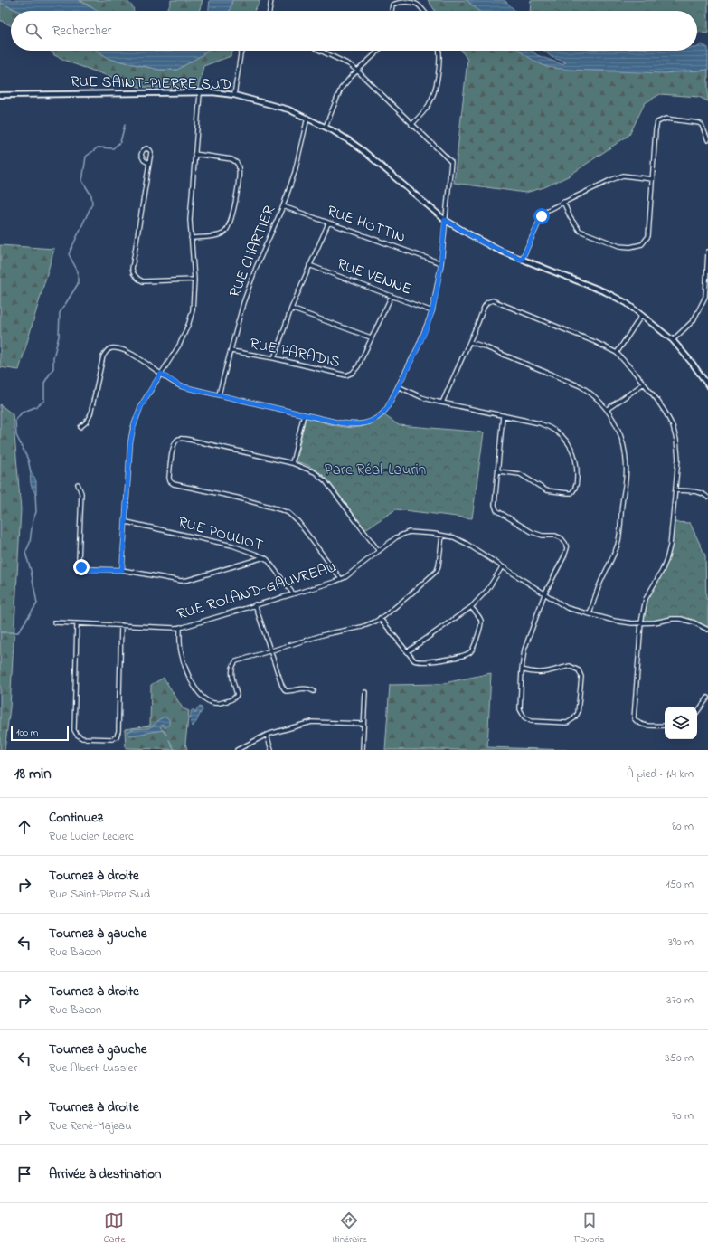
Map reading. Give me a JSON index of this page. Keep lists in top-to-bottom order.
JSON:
{
  "streets": {
    "street": [
      "RUE SAINT-PIERRE SUD",
      "RUE HOTTIN",
      "RUE CHARTIER",
      "RUE VENNE",
      "RUE PARADIS",
      "RUE POULIOT",
      "RUE ROLAND-GAUVREAU"
    ]
  },
  "crossings": [
    ["RUE SAINT-PIERRE SUD", "RUE CHARTIER"],
    ["RUE HOTTIN", "RUE CHARTIER"],
    ["RUE CHARTIER", "RUE PARADIS"],
    ["RUE VENNE", "RUE PARADIS"],
    ["RUE POULIOT", "RUE ROLAND-GAUVREAU"]
  ],
  "parks": ["Parc Réal-Laurin"],
  "scale_bar": "100 m",
  "page": {
    "search": "Rechercher",
    "scale": "100 m",
    "heading": ["18 min", "À pied · 1.4 km"],
    "list": [
      ["Continuez", "Rue Lucien Leclerc", "80 m"],
      ["Tournez à droite", "Rue Saint-Pierre Sud", "150 m"],
      ["Tournez à gauche", "Rue Bacon", "390 m"],
      ["Tournez à droite", "Rue Bacon", "370 m"],
      ["Tournez à gauche", "Rue Albert-Lussier", "350 m"],
      ["Tournez à droite", "Rue René-Majeau", "70 m"],
      "Arrivée à destination"
    ],
    "nav": ["Carte", "Itinéraire", "Favoris"]
  }
}
